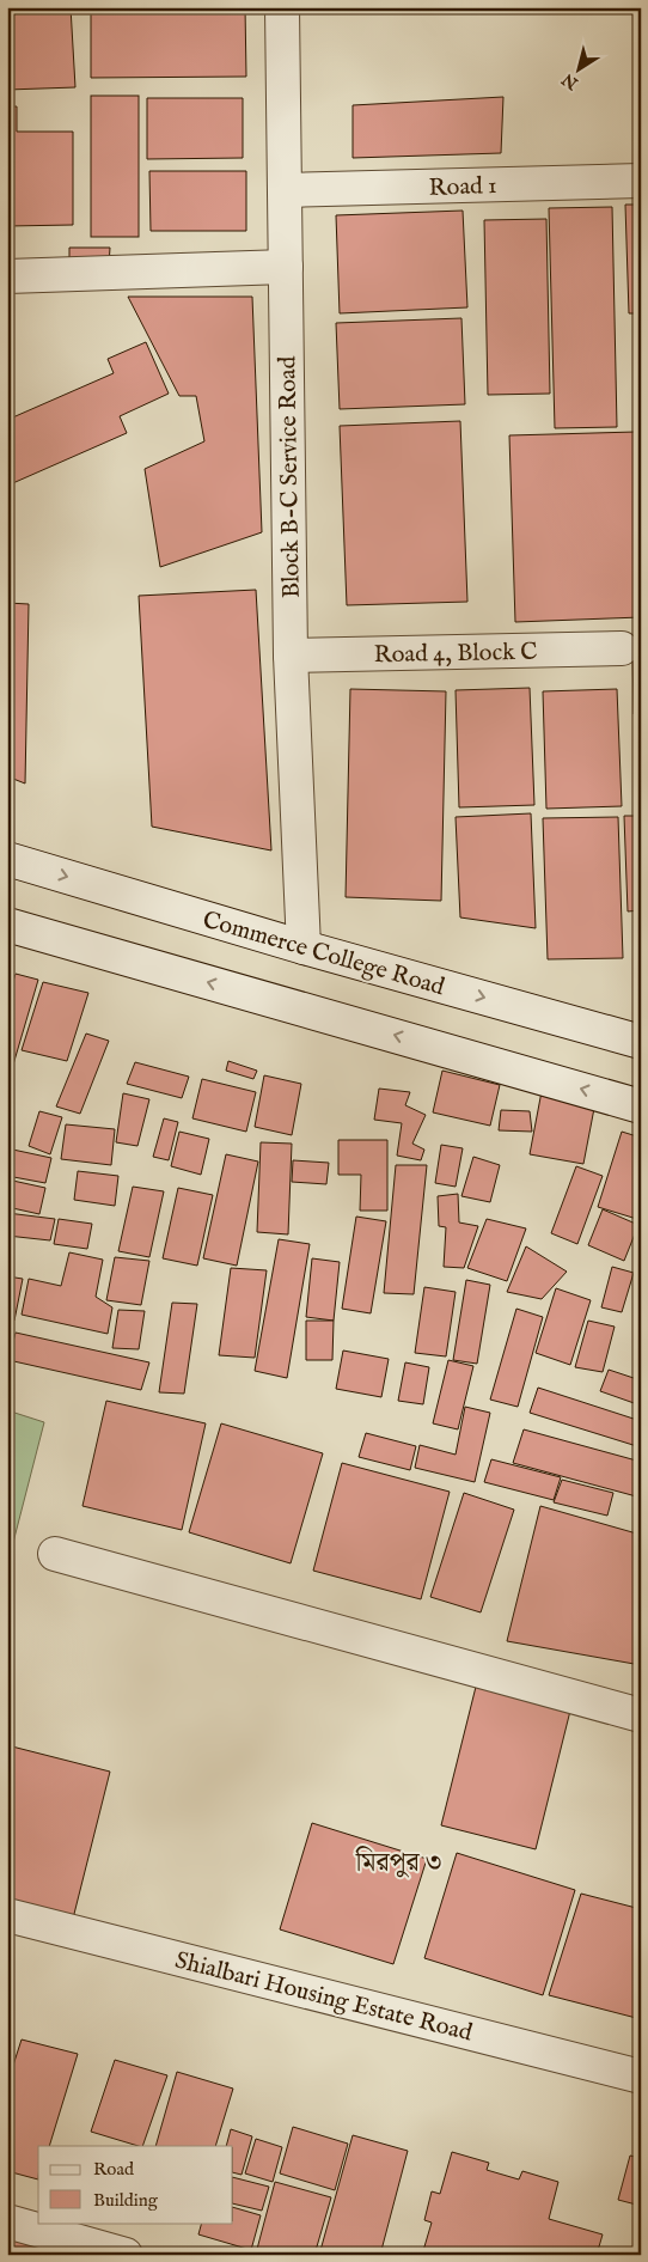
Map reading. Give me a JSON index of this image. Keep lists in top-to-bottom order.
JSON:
{
  "streets": {
    "street": [
      "Road 1",
      "Block B-C Service Road",
      "Road 4, Block C",
      "Commerce College Road",
      "Shialbari Housing Estate Road"
    ]
  },
  "crossings": [
    ["Road 1", "Block B-C Service Road"],
    ["Block B-C Service Road", "Road 4, Block C"],
    ["Block B-C Service Road", "Commerce College Road"]
  ],
  "districts": ["মিরপুর ৩"],
  "legend": ["Road", "Building"],
  "north": "bottom left"
}
